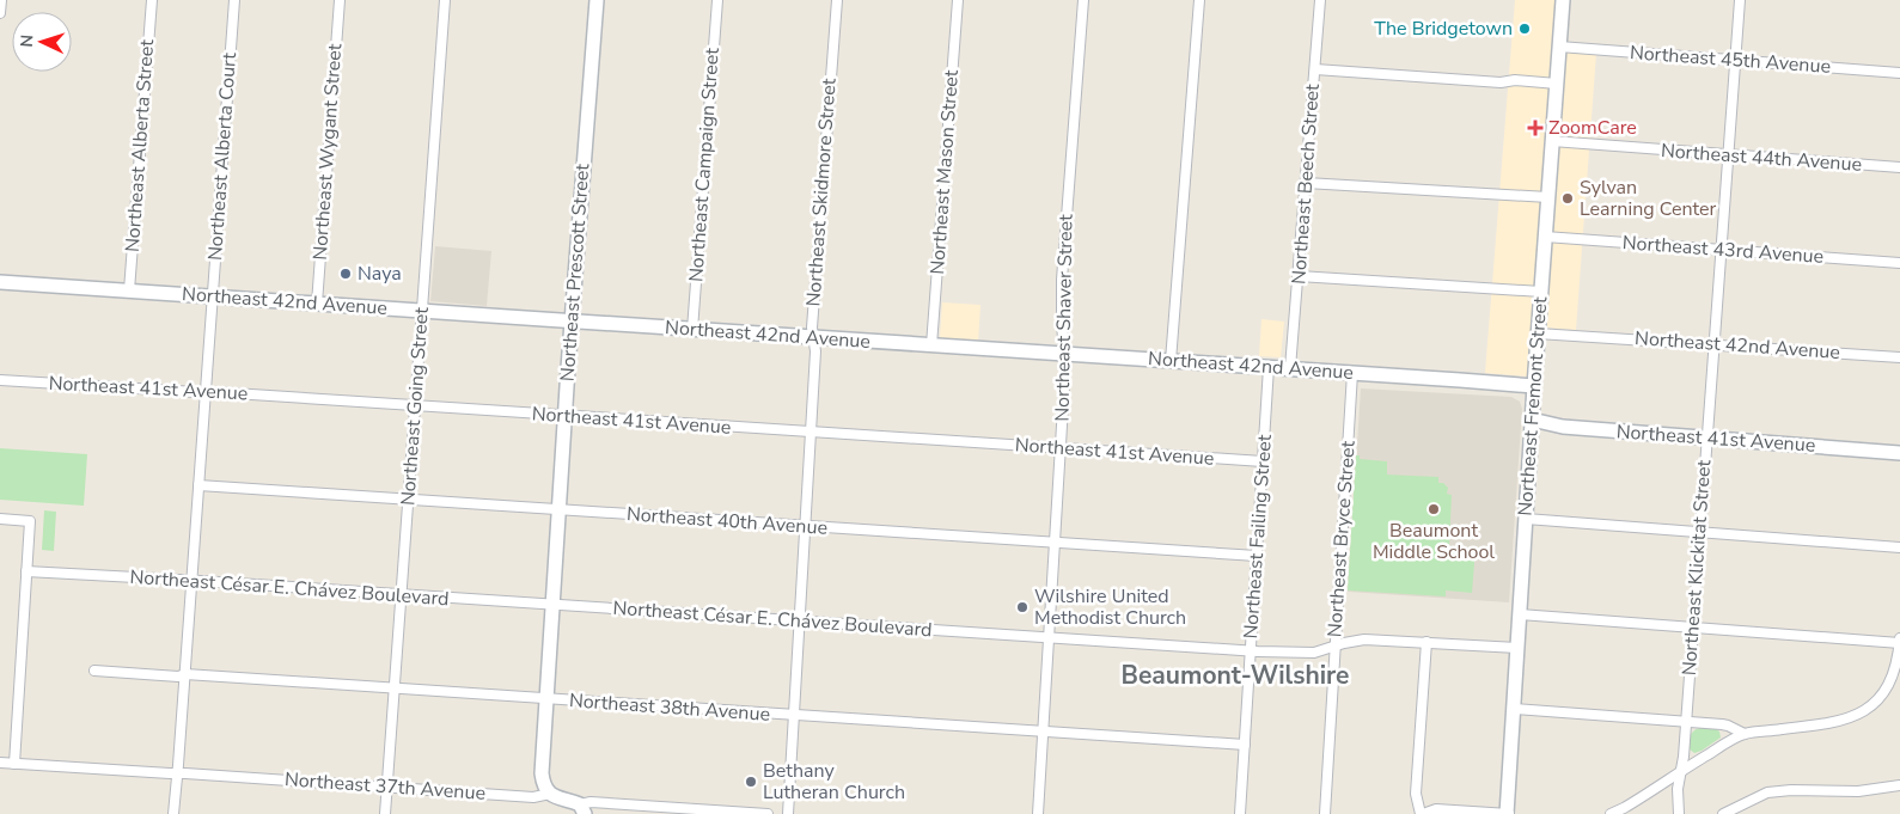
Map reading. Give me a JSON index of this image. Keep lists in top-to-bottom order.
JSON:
{
  "streets": {
    "street": [
      "Northeast 45th Avenue",
      "Northeast Alberta Street",
      "Northeast Wygant Street",
      "Northeast Alberta Court",
      "Northeast 44th Avenue",
      "Northeast Campaign Street",
      "Northeast Mason Street",
      "Northeast Beech Street",
      "Northeast Skidmore Street",
      "Northeast 43rd Avenue",
      "Northeast Prescott Street",
      "Northeast 42nd Avenue",
      "Northeast Shaver Street",
      "Northeast 41st Avenue",
      "Northeast Going Street",
      "Northeast Fremont Street",
      "Northeast 40th Avenue",
      "Northeast Failing Street",
      "Northeast Bryce Street",
      "Northeast Klickitat Street",
      "Northeast César E. Chávez Boulevard",
      "Northeast 38th Avenue",
      "Northeast 37th Avenue"
    ]
  },
  "crossings": [
    ["Northeast 45th Avenue", "Northeast Fremont Street"],
    ["Northeast 45th Avenue", "Northeast Klickitat Street"],
    ["Northeast Alberta Street", "Northeast 42nd Avenue"],
    ["Northeast Wygant Street", "Northeast 42nd Avenue"],
    ["Northeast Alberta Court", "Northeast 42nd Avenue"],
    ["Northeast Alberta Court", "Northeast 41st Avenue"],
    ["Northeast Alberta Court", "Northeast 40th Avenue"],
    ["Northeast Alberta Court", "Northeast César E. Chávez Boulevard"],
    ["Northeast Alberta Court", "Northeast 38th Avenue"],
    ["Northeast Alberta Court", "Northeast 37th Avenue"],
    ["Northeast 44th Avenue", "Northeast Fremont Street"],
    ["Northeast 44th Avenue", "Northeast Klickitat Street"],
    ["Northeast Campaign Street", "Northeast 42nd Avenue"],
    ["Northeast Mason Street", "Northeast 42nd Avenue"],
    ["Northeast Beech Street", "Northeast 42nd Avenue"],
    ["Northeast Skidmore Street", "Northeast 42nd Avenue"],
    ["Northeast Skidmore Street", "Northeast 41st Avenue"],
    ["Northeast Skidmore Street", "Northeast 40th Avenue"],
    ["Northeast Skidmore Street", "Northeast César E. Chávez Boulevard"],
    ["Northeast Skidmore Street", "Northeast 38th Avenue"],
    ["Northeast 43rd Avenue", "Northeast Fremont Street"],
    ["Northeast 43rd Avenue", "Northeast Klickitat Street"],
    ["Northeast Prescott Street", "Northeast 42nd Avenue"],
    ["Northeast Prescott Street", "Northeast 41st Avenue"],
    ["Northeast Prescott Street", "Northeast 40th Avenue"],
    ["Northeast Prescott Street", "Northeast César E. Chávez Boulevard"],
    ["Northeast Prescott Street", "Northeast 38th Avenue"],
    ["Northeast Prescott Street", "Northeast 37th Avenue"],
    ["Northeast 42nd Avenue", "Northeast Shaver Street"],
    ["Northeast 42nd Avenue", "Northeast Going Street"],
    ["Northeast 42nd Avenue", "Northeast Fremont Street"],
    ["Northeast 42nd Avenue", "Northeast Failing Street"],
    ["Northeast 42nd Avenue", "Northeast Bryce Street"],
    ["Northeast 42nd Avenue", "Northeast Klickitat Street"],
    ["Northeast Shaver Street", "Northeast 41st Avenue"],
    ["Northeast Shaver Street", "Northeast 40th Avenue"],
    ["Northeast Shaver Street", "Northeast César E. Chávez Boulevard"],
    ["Northeast Shaver Street", "Northeast 38th Avenue"],
    ["Northeast 41st Avenue", "Northeast Going Street"],
    ["Northeast 41st Avenue", "Northeast Fremont Street"],
    ["Northeast 41st Avenue", "Northeast Failing Street"],
    ["Northeast 41st Avenue", "Northeast Klickitat Street"],
    ["Northeast Going Street", "Northeast 40th Avenue"],
    ["Northeast Going Street", "Northeast César E. Chávez Boulevard"],
    ["Northeast Going Street", "Northeast 38th Avenue"],
    ["Northeast Going Street", "Northeast 37th Avenue"],
    ["Northeast Fremont Street", "Northeast César E. Chávez Boulevard"],
    ["Northeast 40th Avenue", "Northeast Failing Street"],
    ["Northeast Failing Street", "Northeast César E. Chávez Boulevard"],
    ["Northeast Failing Street", "Northeast 38th Avenue"],
    ["Northeast Bryce Street", "Northeast César E. Chávez Boulevard"]
  ],
  "districts": ["Beaumont-Wilshire"],
  "places": {
    "other": [
      "The Bridgetown",
      "Sylvan Learning Center",
      "Naya",
      "Beaumont Middle School",
      "Wilshire United Methodist Church",
      "Bethany Lutheran Church"
    ],
    "health": ["ZoomCare"]
  },
  "north": "left"
}
